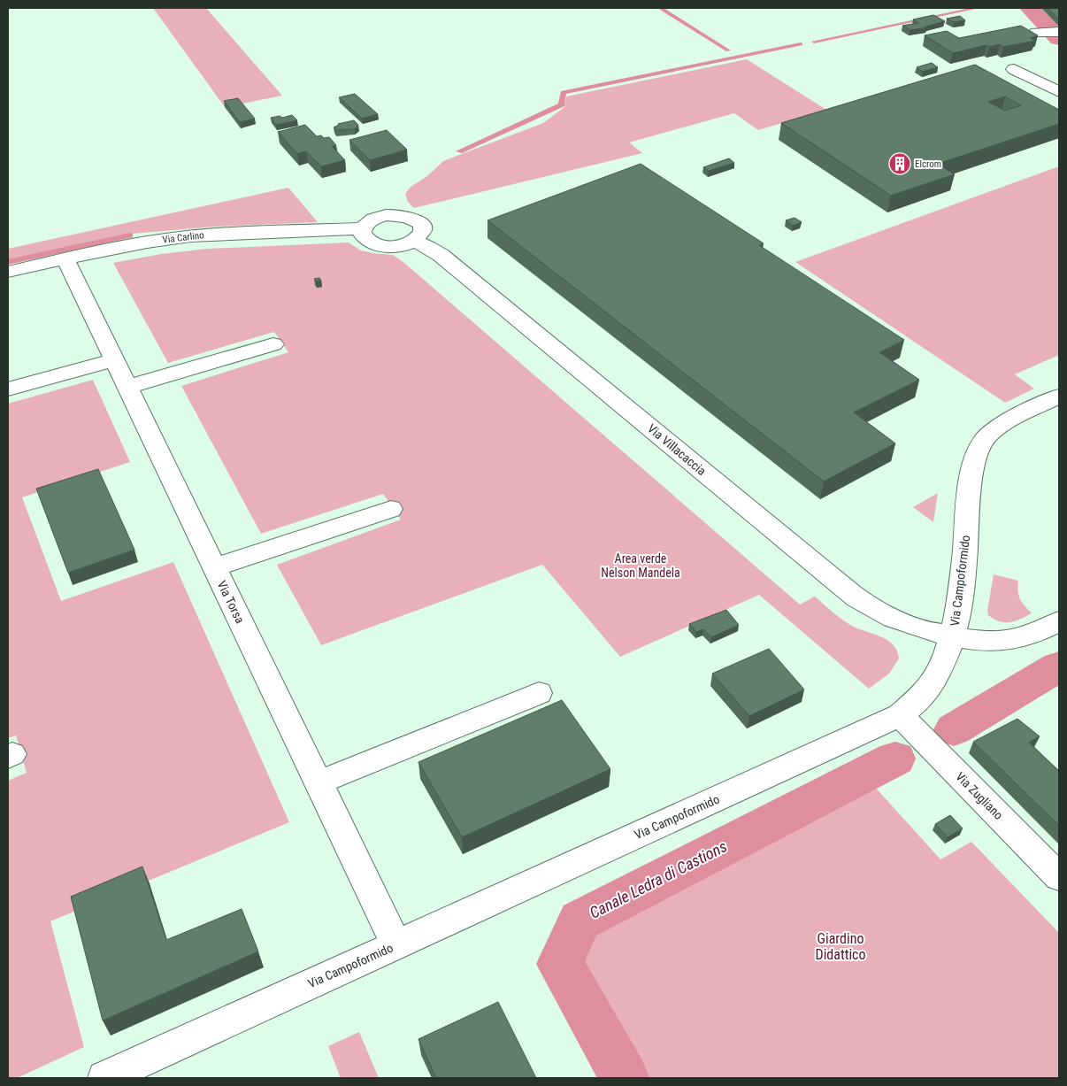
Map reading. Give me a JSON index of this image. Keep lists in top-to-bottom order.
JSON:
{
  "streets": {
    "street": [
      "Via Carlino",
      "Via Villacaccia",
      "Via Campoformido",
      "Via Torsa",
      "Via Zugliano"
    ]
  },
  "crossings": [
    ["Via Carlino", "Via Torsa"],
    ["Via Villacaccia", "Via Campoformido"],
    ["Via Campoformido", "Via Torsa"],
    ["Via Campoformido", "Via Zugliano"]
  ],
  "water": ["Canale Ledra di Castions"],
  "parks": ["Area verde Nelson Mandela", "Giardino Didattico"],
  "places": {
    "building": ["Elcrom"]
  }
}
